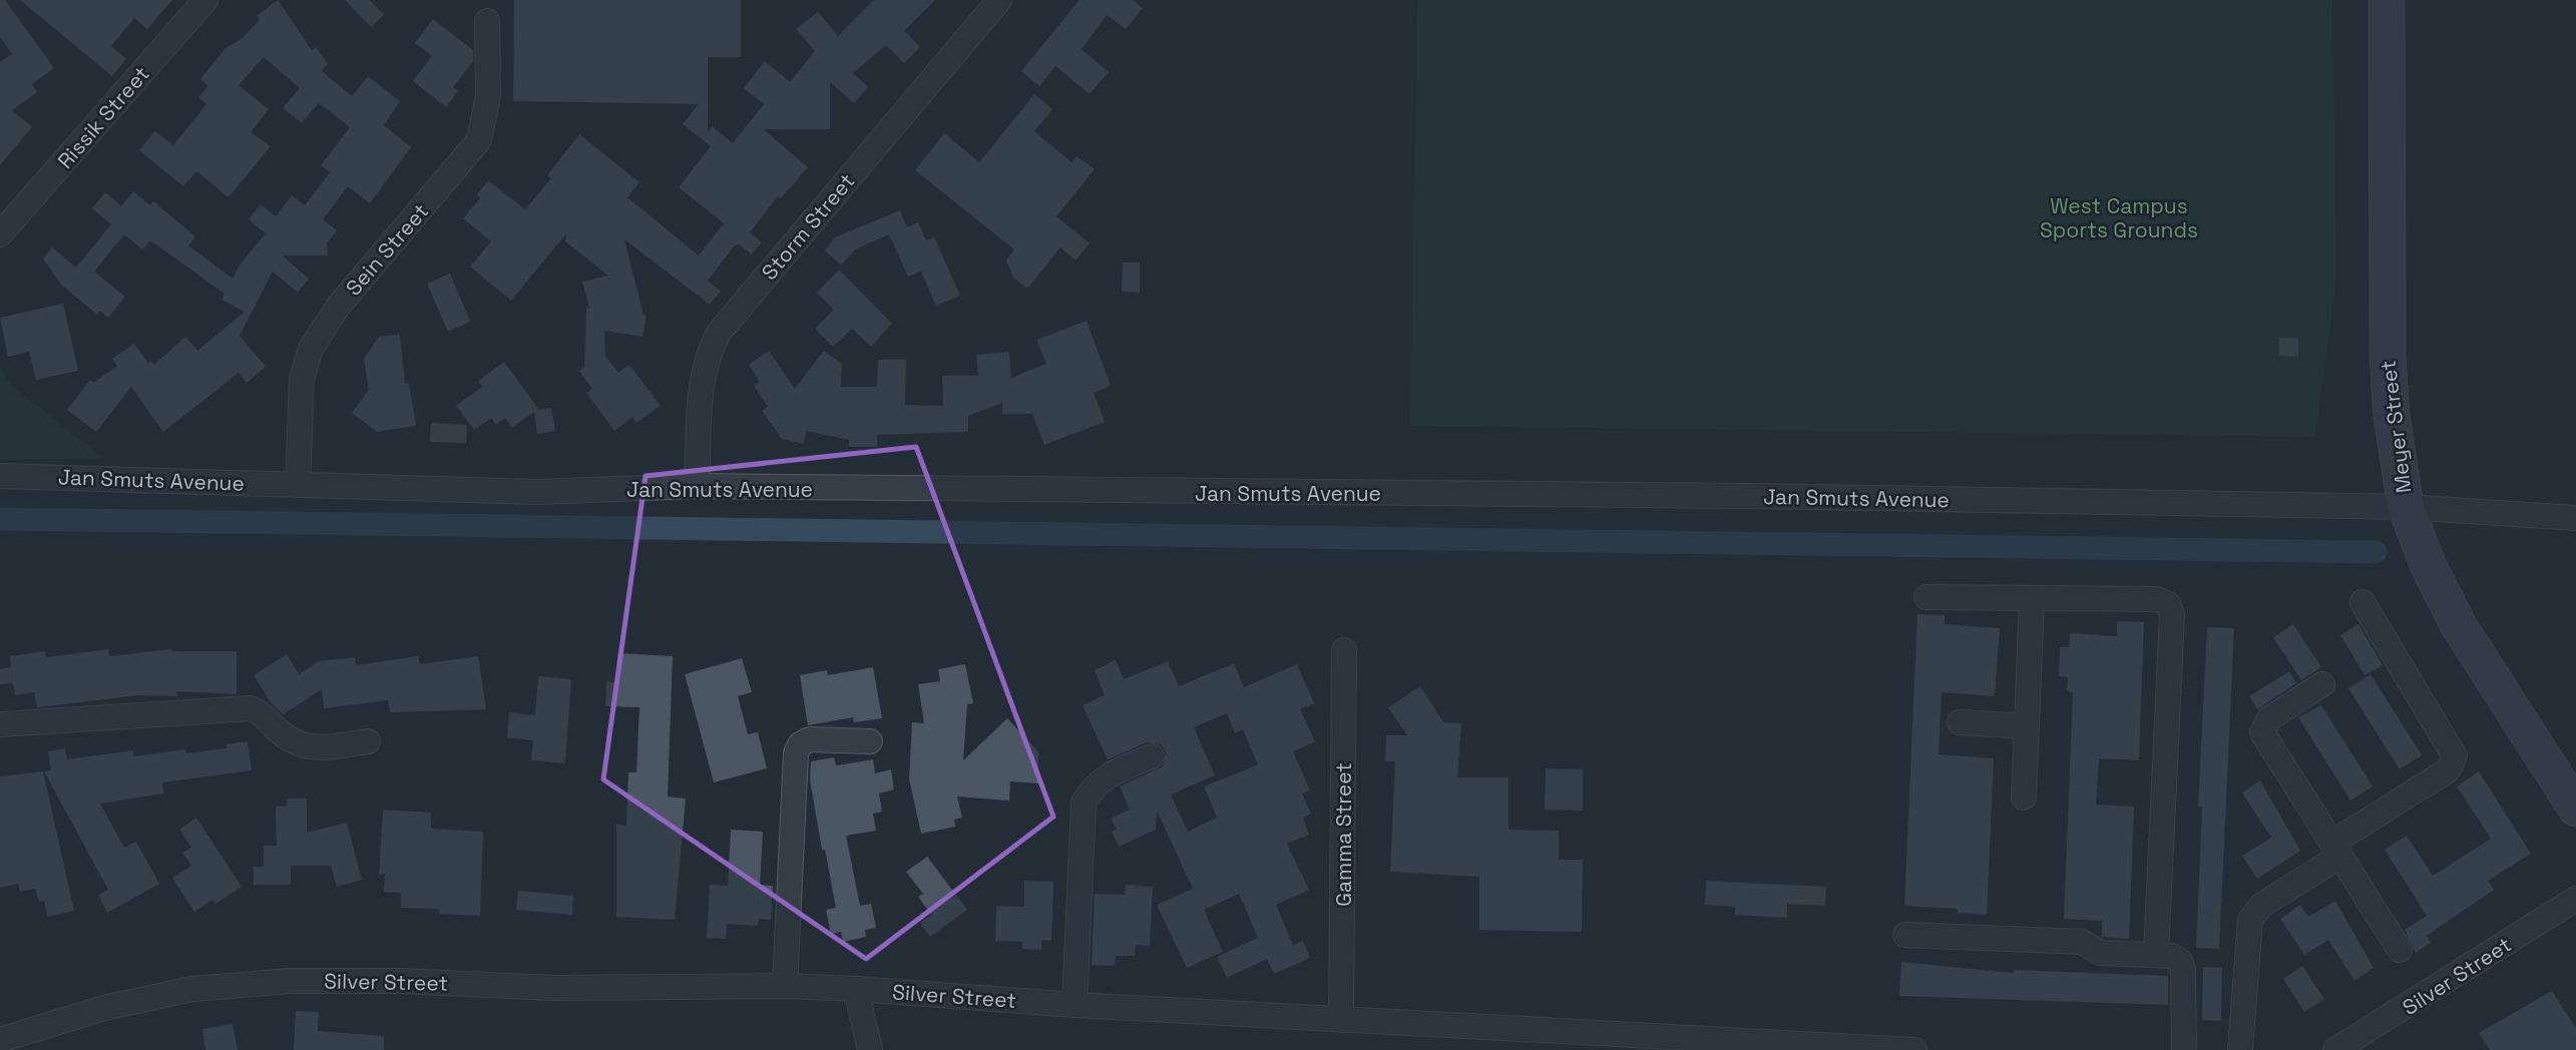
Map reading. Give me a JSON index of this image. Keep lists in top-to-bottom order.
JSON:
{
  "streets": {
    "street": [
      "Rissik Street",
      "Storm Street",
      "Sein Street",
      "Meyer Street",
      "Jan Smuts Avenue",
      "Gamma Street",
      "Silver Street"
    ]
  },
  "crossings": [
    ["Storm Street", "Jan Smuts Avenue"],
    ["Sein Street", "Jan Smuts Avenue"],
    ["Meyer Street", "Jan Smuts Avenue"],
    ["Gamma Street", "Silver Street"]
  ],
  "parks": ["West Campus Sports Grounds"]
}
